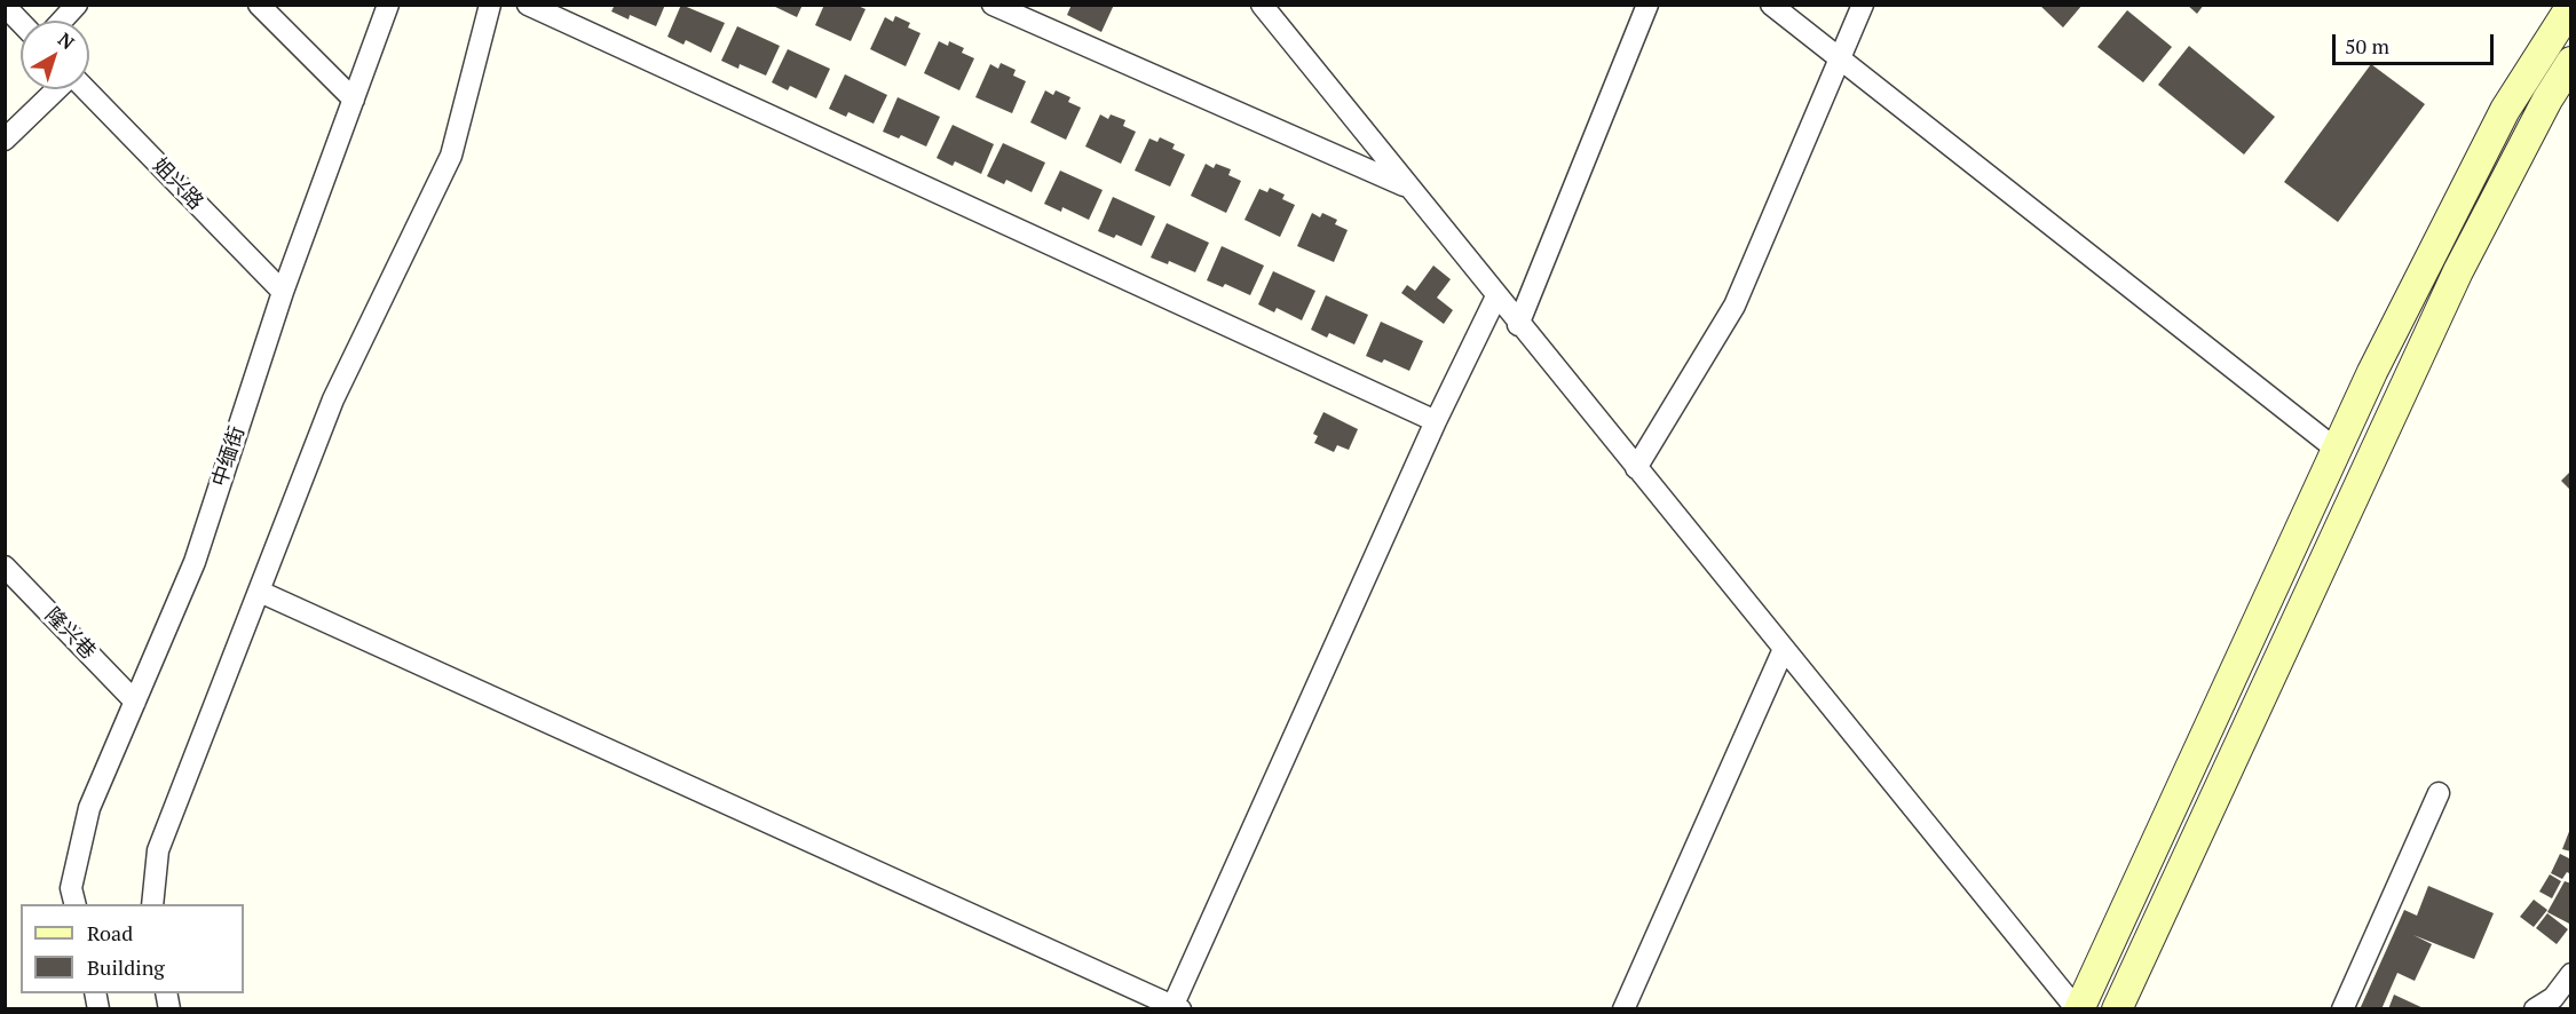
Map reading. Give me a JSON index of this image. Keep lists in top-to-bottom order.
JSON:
{
  "streets": {
    "street": ["姐兴路", "中缅街", "隆兴巷"]
  },
  "crossings": [
    ["姐兴路", "中缅街"],
    ["中缅街", "隆兴巷"]
  ],
  "legend": ["Road", "Building"],
  "scale_bar": "50 m",
  "north": "top right"
}
